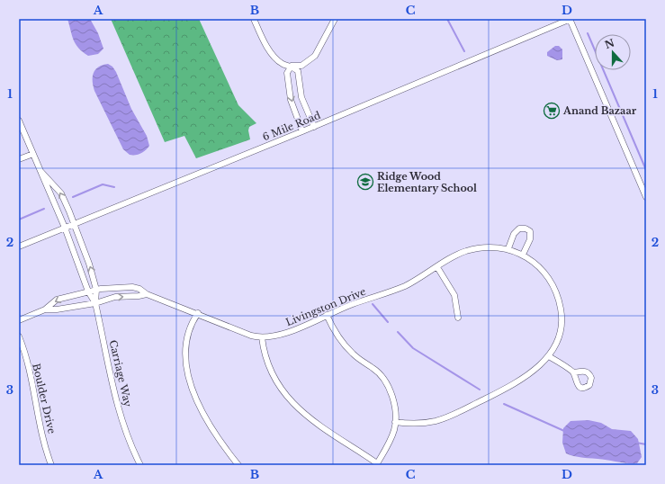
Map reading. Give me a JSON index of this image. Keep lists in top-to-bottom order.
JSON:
{
  "streets": {
    "street": [
      "6 Mile Road",
      "Livingston Drive",
      "Carriage Way",
      "Boulder Drive"
    ]
  },
  "crossings": [
    ["6 Mile Road", "Carriage Way"]
  ],
  "places": {
    "supermarket": ["Anand Bazaar"],
    "school or university": ["Ridge Wood Elementary School"]
  },
  "north": "top",
  "grid": {
    "columns": [
      "A",
      "B",
      "C",
      "D"
    ],
    "rows": ["1", "2", "3"]
  }
}
